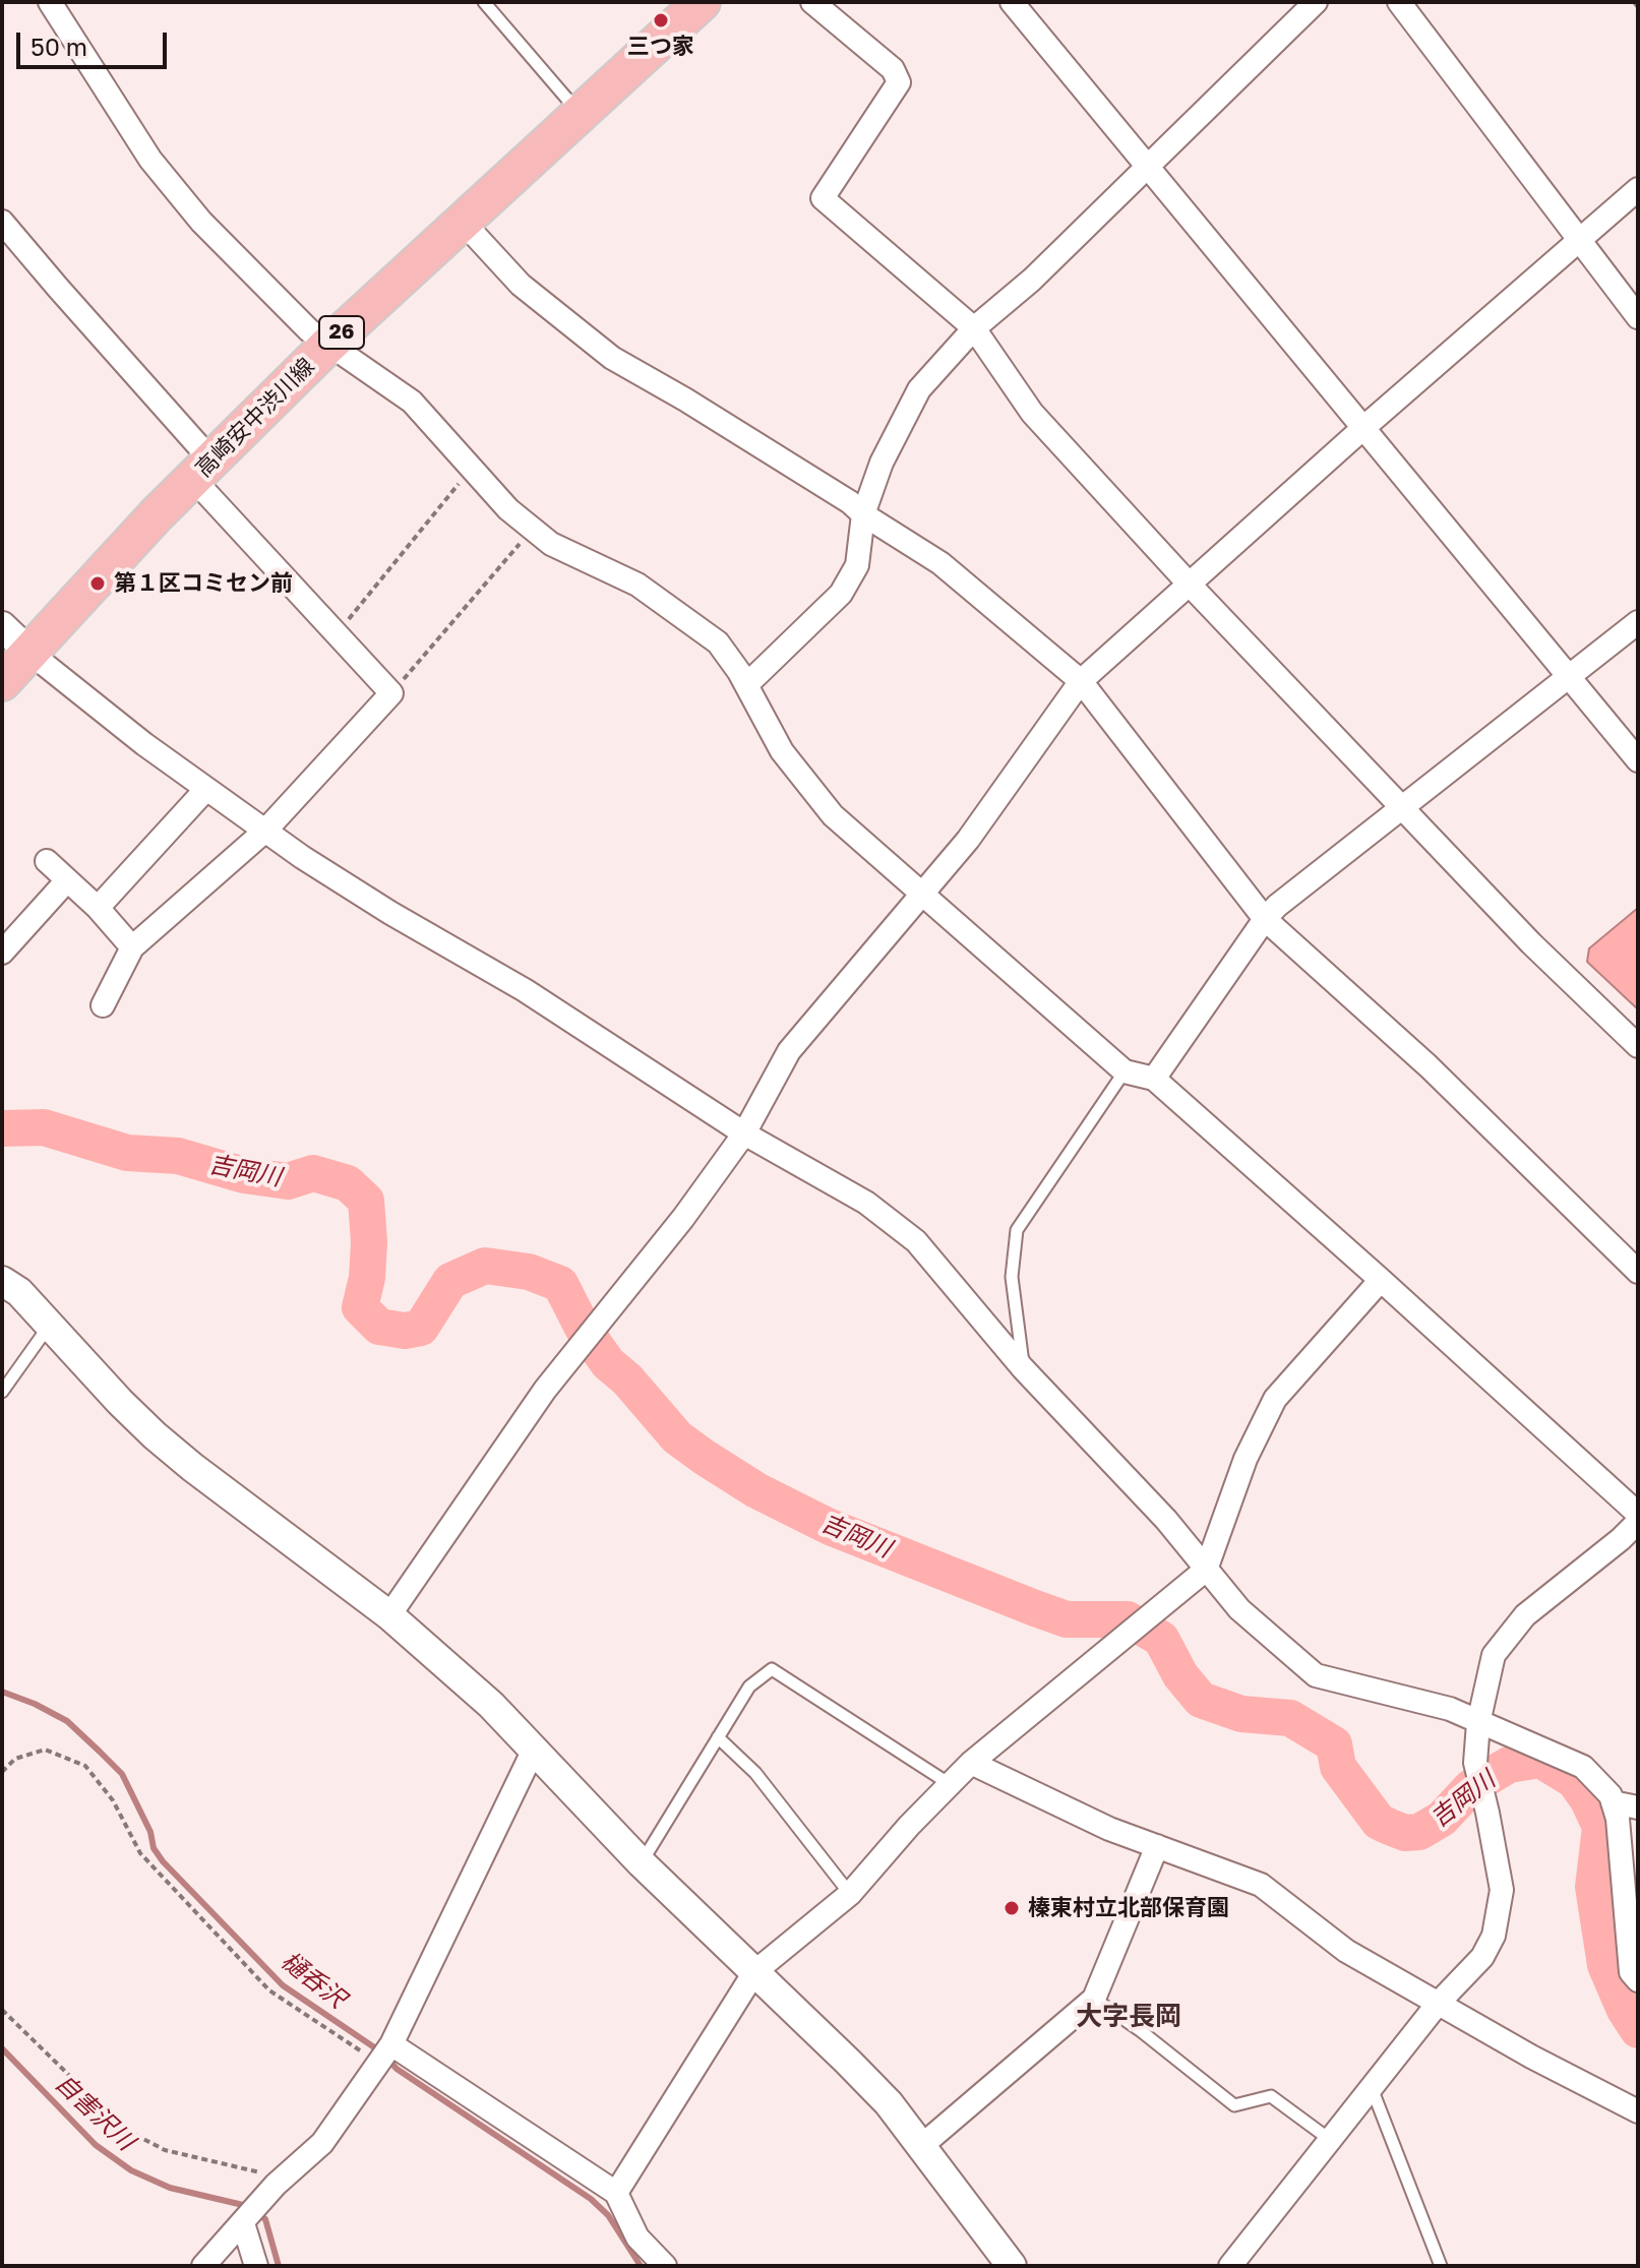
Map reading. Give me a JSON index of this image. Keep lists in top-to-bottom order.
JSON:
{
  "streets": {
    "main road": ["26", "高崎安中渋川線"]
  },
  "districts": ["大字長岡"],
  "water": ["吉岡川", "樋呑沢", "自害沢川"],
  "places": ["三つ家", "第１区コミセン前", "榛東村立北部保育園"],
  "scale_bar": "50 m"
}
